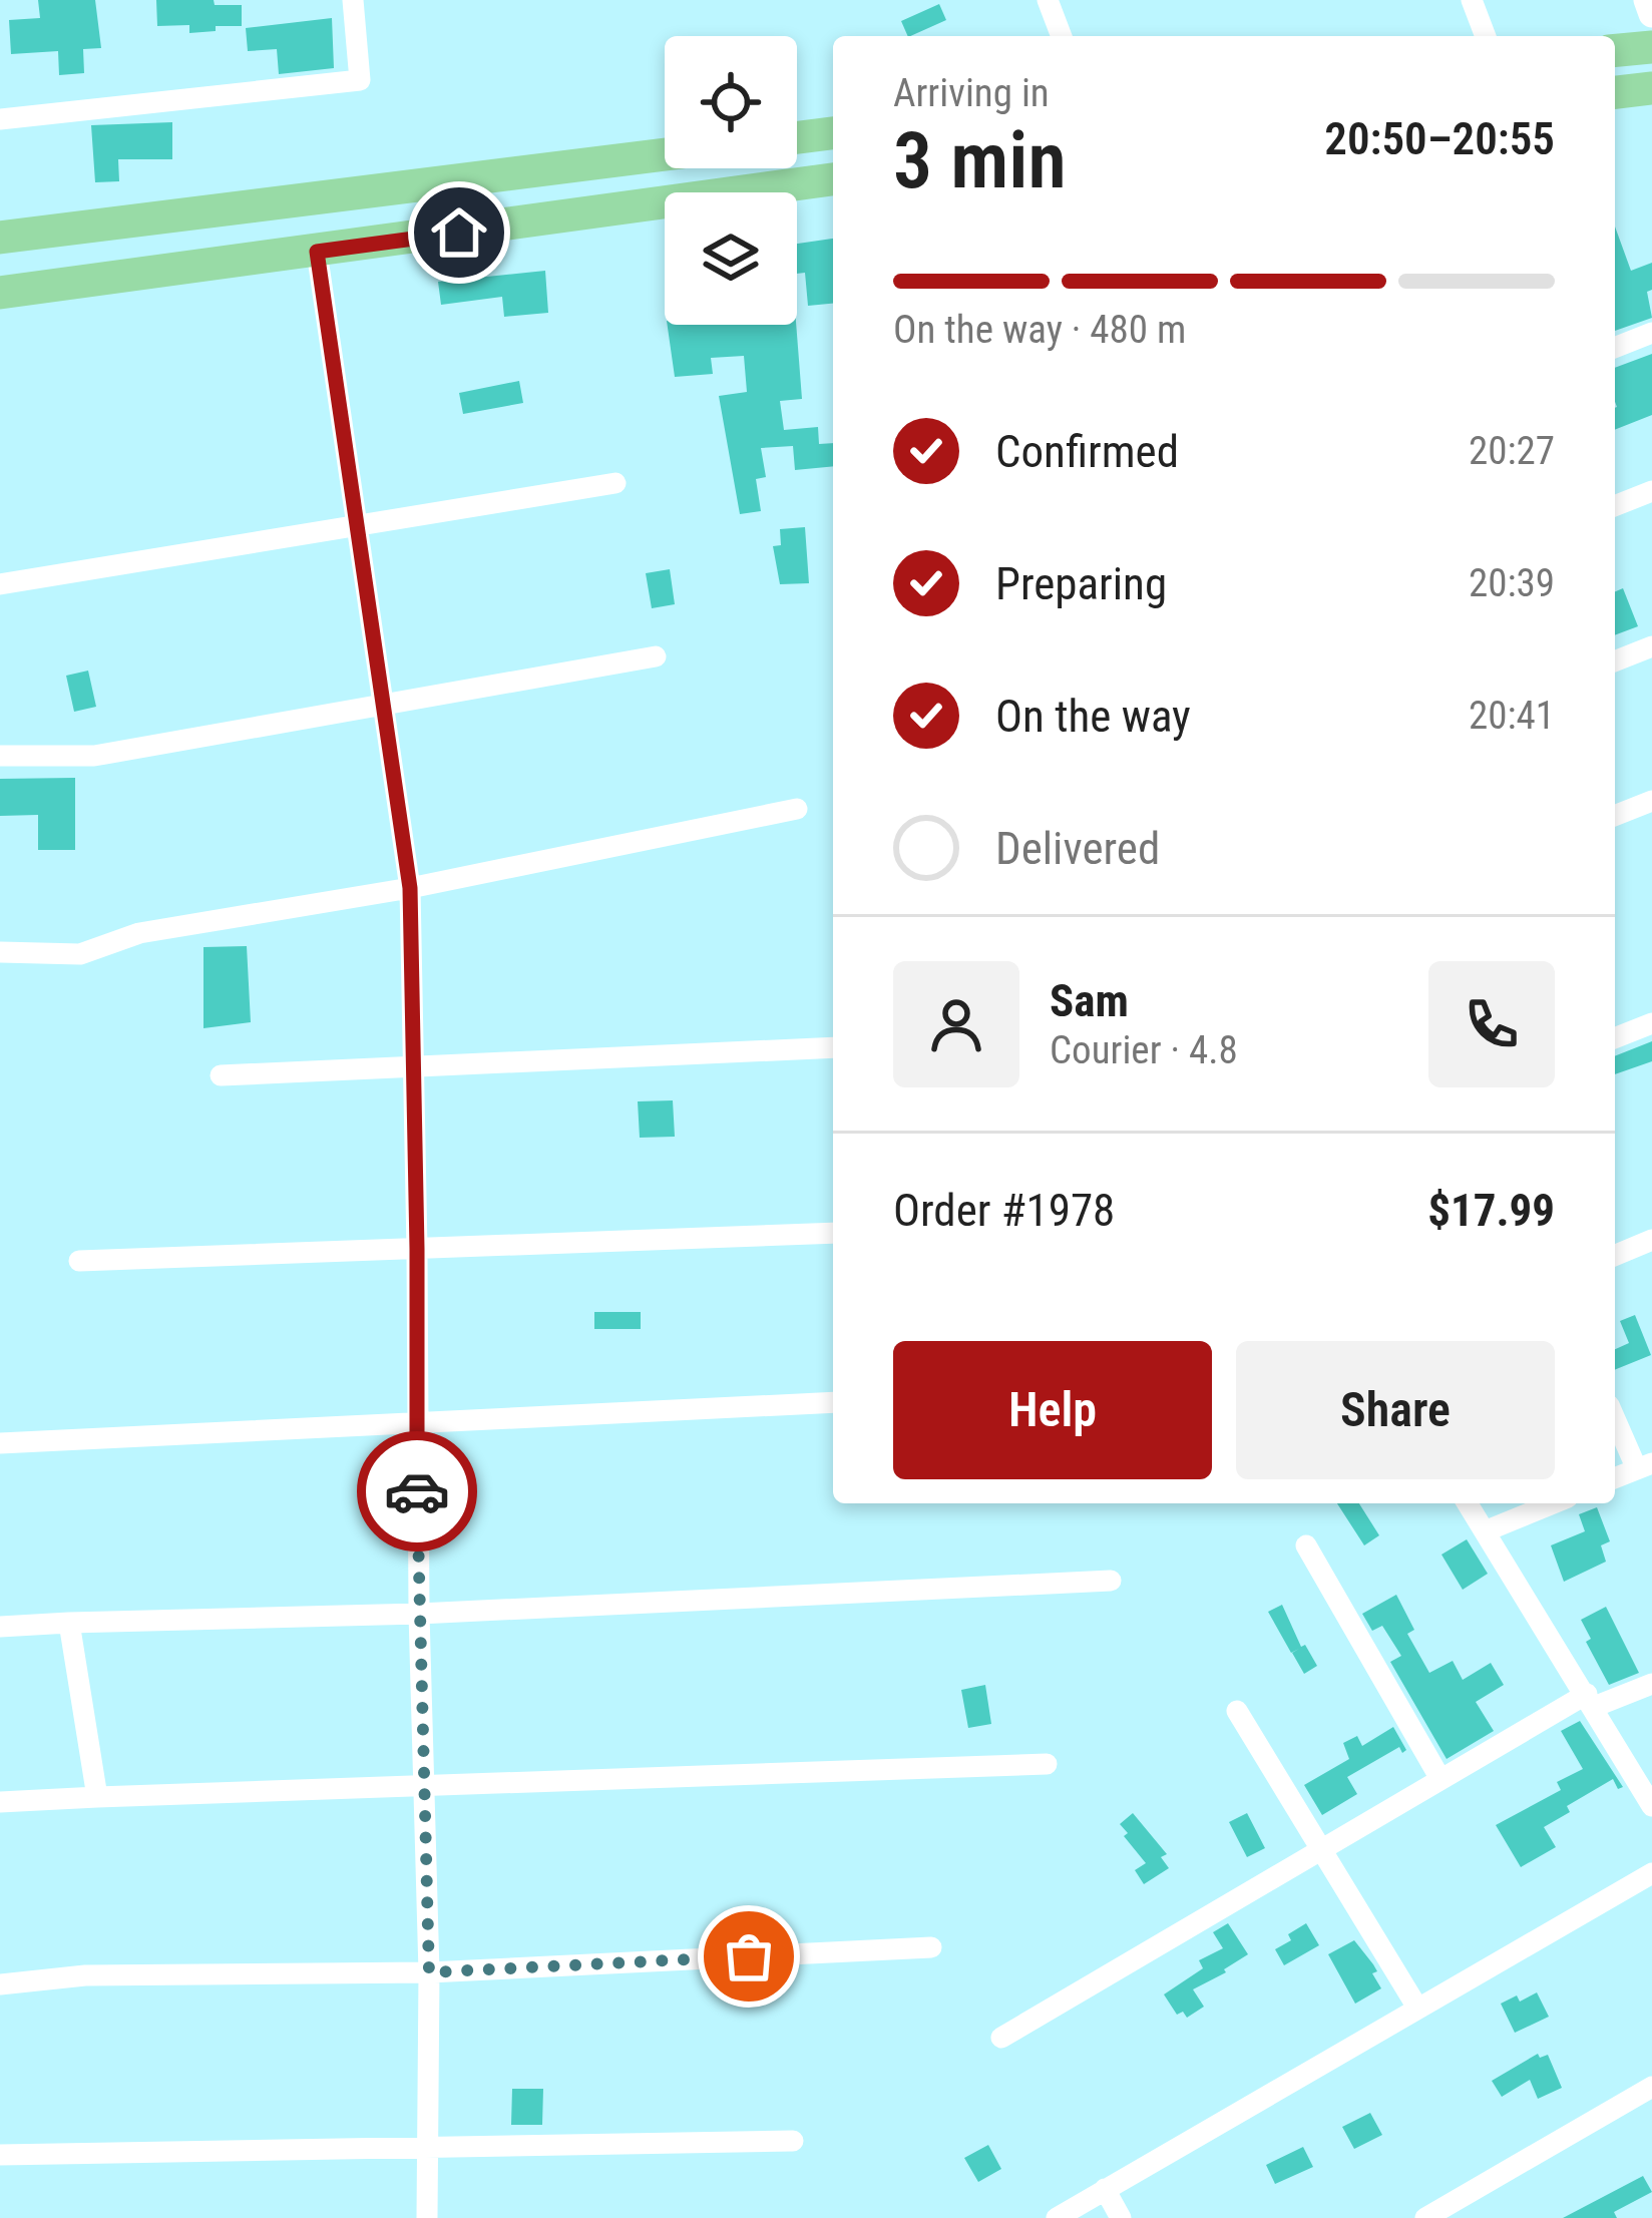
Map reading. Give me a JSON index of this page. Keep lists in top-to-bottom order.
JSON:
{
  "page": {
    "heading": ["3 min", "Arriving in", "20:50–20:55"],
    "panel": [
      "Sam",
      "Courier · 4.8",
      "Order #1978",
      "$17.99"
    ],
    "bar": "On the way · 480 m",
    "list": [
      ["Confirmed", "20:27"],
      ["Preparing", "20:39"],
      ["On the way", "20:41"],
      "Delivered"
    ],
    "buttons": ["Help", "Share"]
  }
}
